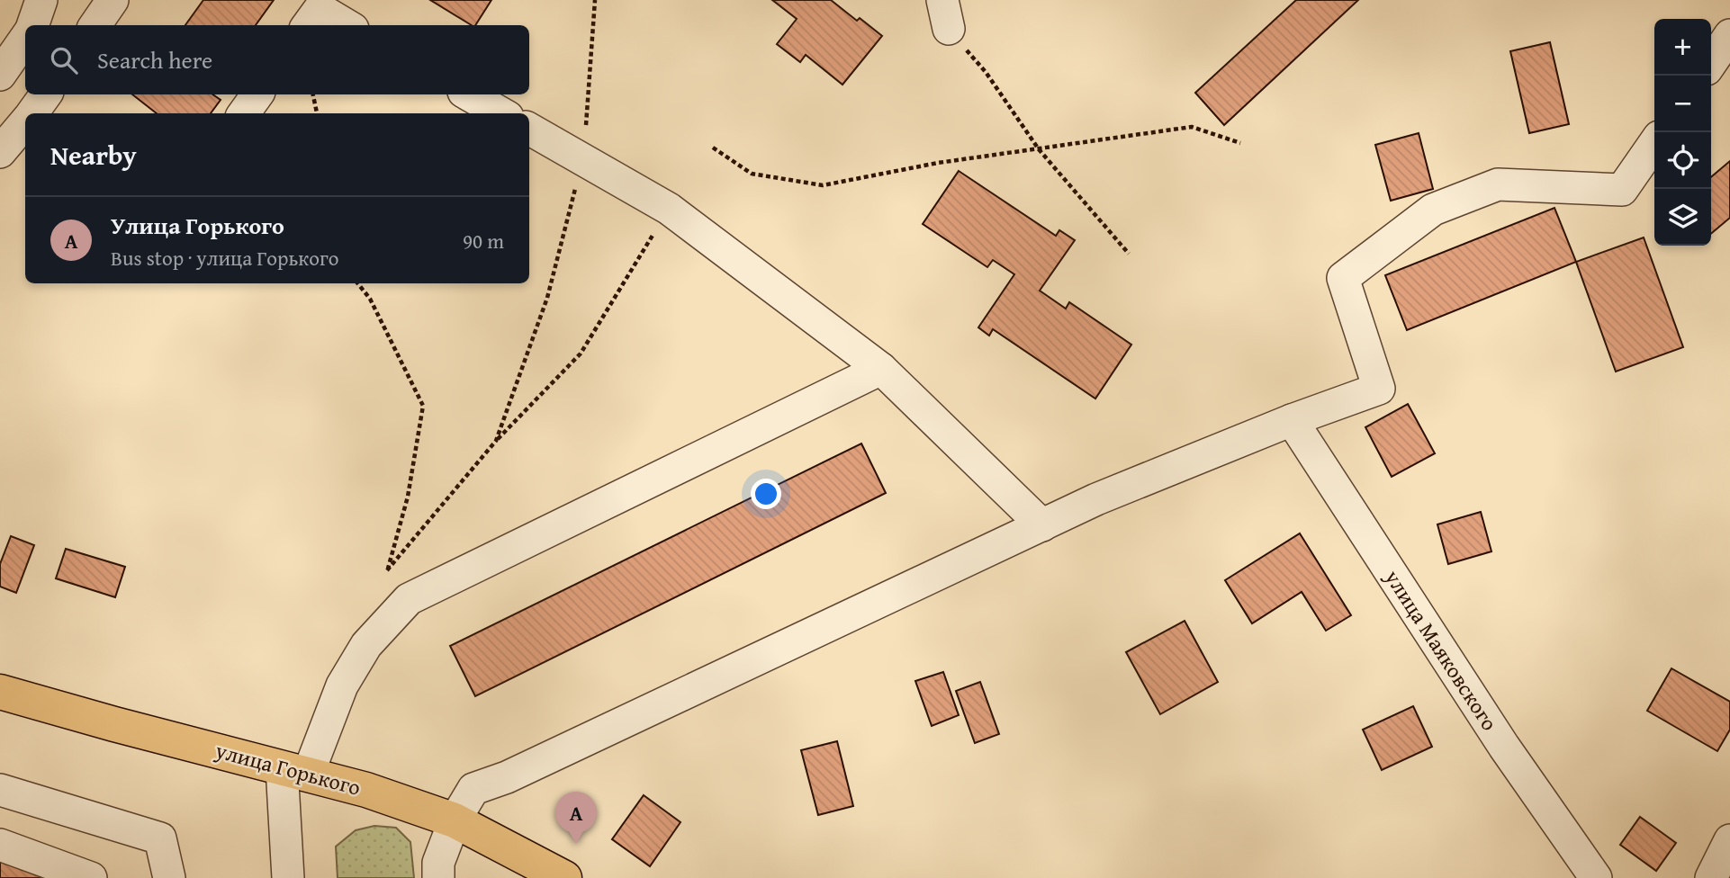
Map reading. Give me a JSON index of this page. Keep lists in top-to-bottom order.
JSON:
{
  "streets": {
    "main road": ["улица Горького"],
    "street": ["улица Маяковского"]
  },
  "page": {
    "map_buttons": ["+", "−"],
    "search": "Search here",
    "heading": "Nearby",
    "list": [
      {
        "mark": "A",
        "name": "Улица Горького",
        "note": "Bus stop · улица Горького",
        "value": "90 m"
      }
    ],
    "pins": "A"
  }
}
